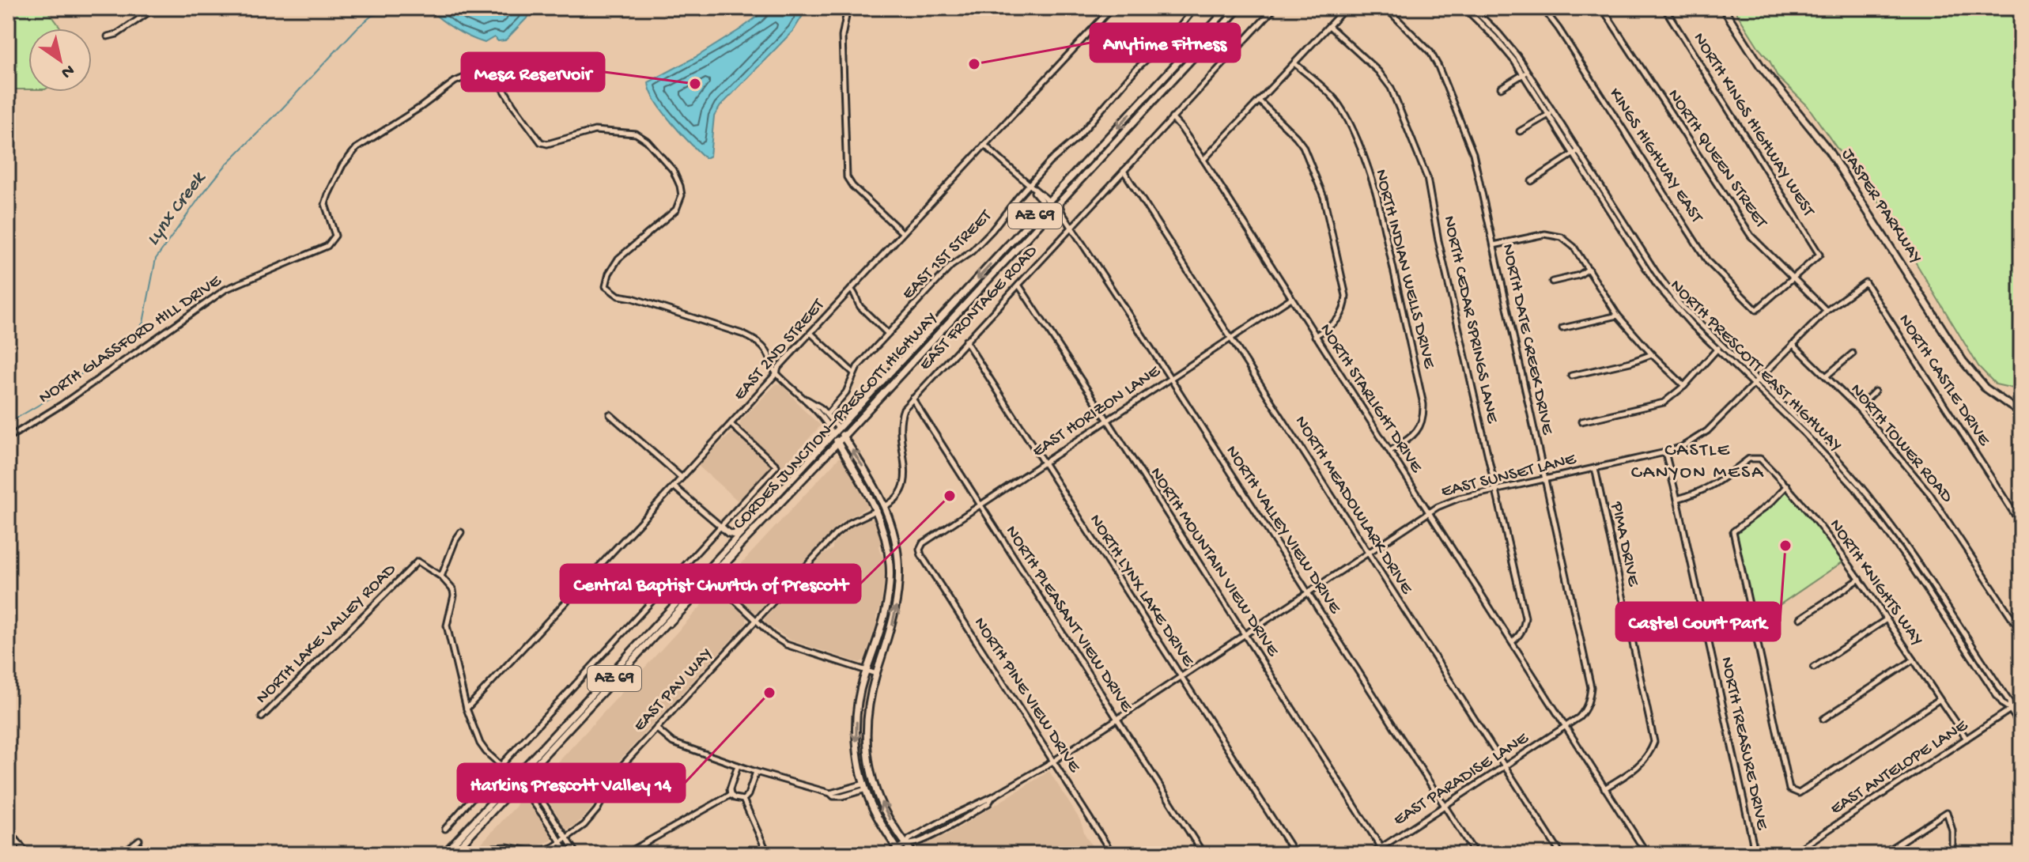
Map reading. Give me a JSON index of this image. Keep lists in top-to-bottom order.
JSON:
{
  "streets": {
    "main road": [
      "JASPER PARKWAY",
      "AZ 69",
      "NORTH GLASSFORD HILL DRIVE",
      "CORDES JUNCTION–PRESCOTT HIGHWAY"
    ],
    "street": [
      "NORTH KINGS HIGHWAY WEST",
      "KINGS HIGHWAY EAST",
      "NORTH QUEEN STREET",
      "EAST 1ST STREET",
      "NORTH INDIAN WELLS DRIVE",
      "EAST FRONTAGE ROAD",
      "NORTH CEDAR SPRINGS LANE",
      "NORTH DATE CREEK DRIVE",
      "EAST 2ND STREET",
      "NORTH PRESCOTT EAST HIGHWAY",
      "NORTH CASTLE DRIVE",
      "NORTH STARLIGHT DRIVE",
      "EAST HORIZON LANE",
      "NORTH TOWER ROAD",
      "EAST SUNSET LANE",
      "NORTH MEADOWLARK DRIVE",
      "NORTH VALLEY VIEW DRIVE",
      "PIMA DRIVE",
      "NORTH MOUNTAIN VIEW DRIVE",
      "NORTH KNIGHTS WAY",
      "NORTH LYNX LAKE DRIVE",
      "NORTH PLEASANT VIEW DRIVE",
      "NORTH LAKE VALLEY ROAD",
      "EAST PAV WAY",
      "NORTH PINE VIEW DRIVE",
      "NORTH TREASURE DRIVE",
      "EAST ANTELOPE LANE",
      "EAST PARADISE LANE"
    ]
  },
  "crossings": [
    ["NORTH KINGS HIGHWAY WEST", "KINGS HIGHWAY EAST"],
    ["NORTH KINGS HIGHWAY WEST", "NORTH QUEEN STREET"],
    ["KINGS HIGHWAY EAST", "NORTH QUEEN STREET"],
    ["NORTH QUEEN STREET", "EAST SUNSET LANE"],
    ["EAST 1ST STREET", "NORTH GLASSFORD HILL DRIVE"],
    ["NORTH INDIAN WELLS DRIVE", "NORTH STARLIGHT DRIVE"],
    ["EAST FRONTAGE ROAD", "NORTH GLASSFORD HILL DRIVE"],
    ["EAST FRONTAGE ROAD", "NORTH STARLIGHT DRIVE"],
    ["EAST FRONTAGE ROAD", "NORTH MEADOWLARK DRIVE"],
    ["EAST FRONTAGE ROAD", "NORTH VALLEY VIEW DRIVE"],
    ["EAST FRONTAGE ROAD", "NORTH MOUNTAIN VIEW DRIVE"],
    ["EAST FRONTAGE ROAD", "NORTH LYNX LAKE DRIVE"],
    ["EAST FRONTAGE ROAD", "NORTH PLEASANT VIEW DRIVE"],
    ["NORTH CEDAR SPRINGS LANE", "NORTH STARLIGHT DRIVE"],
    ["NORTH CEDAR SPRINGS LANE", "EAST SUNSET LANE"],
    ["NORTH DATE CREEK DRIVE", "NORTH STARLIGHT DRIVE"],
    ["NORTH DATE CREEK DRIVE", "EAST SUNSET LANE"],
    ["NORTH DATE CREEK DRIVE", "EAST PARADISE LANE"],
    ["NORTH GLASSFORD HILL DRIVE", "EAST 2ND STREET"],
    ["NORTH GLASSFORD HILL DRIVE", "CORDES JUNCTION–PRESCOTT HIGHWAY"],
    ["NORTH GLASSFORD HILL DRIVE", "EAST PAV WAY"],
    ["NORTH PRESCOTT EAST HIGHWAY", "EAST SUNSET LANE"],
    ["NORTH PRESCOTT EAST HIGHWAY", "EAST ANTELOPE LANE"],
    ["NORTH CASTLE DRIVE", "EAST SUNSET LANE"],
    ["NORTH STARLIGHT DRIVE", "EAST HORIZON LANE"],
    ["NORTH STARLIGHT DRIVE", "EAST SUNSET LANE"],
    ["NORTH STARLIGHT DRIVE", "PIMA DRIVE"],
    ["NORTH STARLIGHT DRIVE", "EAST PARADISE LANE"],
    ["EAST HORIZON LANE", "NORTH MEADOWLARK DRIVE"],
    ["EAST HORIZON LANE", "NORTH VALLEY VIEW DRIVE"],
    ["EAST HORIZON LANE", "NORTH MOUNTAIN VIEW DRIVE"],
    ["EAST HORIZON LANE", "NORTH LYNX LAKE DRIVE"],
    ["EAST HORIZON LANE", "NORTH PLEASANT VIEW DRIVE"],
    ["EAST HORIZON LANE", "NORTH PINE VIEW DRIVE"],
    ["CORDES JUNCTION–PRESCOTT HIGHWAY", "NORTH VALLEY VIEW DRIVE"],
    ["NORTH TOWER ROAD", "EAST SUNSET LANE"],
    ["EAST SUNSET LANE", "NORTH MEADOWLARK DRIVE"],
    ["EAST SUNSET LANE", "NORTH VALLEY VIEW DRIVE"],
    ["EAST SUNSET LANE", "PIMA DRIVE"],
    ["EAST SUNSET LANE", "NORTH MOUNTAIN VIEW DRIVE"],
    ["EAST SUNSET LANE", "NORTH LYNX LAKE DRIVE"],
    ["EAST SUNSET LANE", "NORTH PLEASANT VIEW DRIVE"],
    ["EAST SUNSET LANE", "NORTH PINE VIEW DRIVE"],
    ["EAST SUNSET LANE", "NORTH TREASURE DRIVE"],
    ["NORTH MEADOWLARK DRIVE", "EAST PARADISE LANE"],
    ["NORTH VALLEY VIEW DRIVE", "EAST PARADISE LANE"],
    ["NORTH MOUNTAIN VIEW DRIVE", "EAST PARADISE LANE"],
    ["NORTH KNIGHTS WAY", "NORTH TREASURE DRIVE"],
    ["NORTH KNIGHTS WAY", "EAST ANTELOPE LANE"]
  ],
  "districts": ["CASTLE CANYON MESA"],
  "water": ["Lynx Creek"],
  "places": [
    "Anytime Fitness",
    "Mesa Reservoir",
    "Central Baptist Churtch of Prescott",
    "Castel Court Park",
    "Harkins Prescott Valley 14"
  ],
  "north": "bottom right"
}
